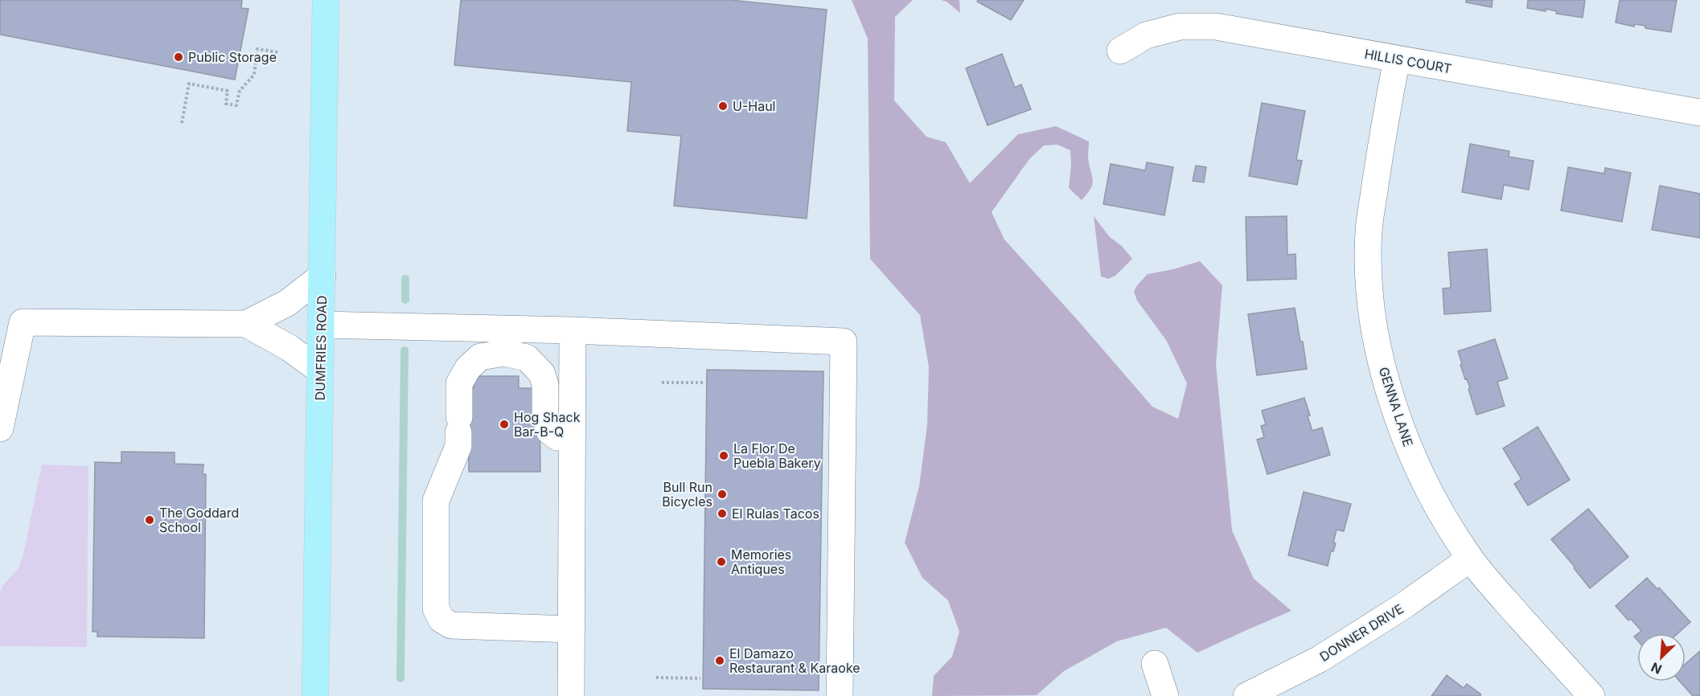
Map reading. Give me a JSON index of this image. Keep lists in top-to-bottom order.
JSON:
{
  "streets": {
    "main road": ["DUMFRIES ROAD"],
    "street": ["HILLIS COURT", "GENNA LANE", "DONNER DRIVE"]
  },
  "crossings": [
    ["HILLIS COURT", "GENNA LANE"],
    ["GENNA LANE", "DONNER DRIVE"]
  ],
  "places": [
    "Public Storage",
    "U-Haul",
    "Hog Shack Bar-B-Q",
    "La Flor De Puebla Bakery",
    "Bull Run Bicycles",
    "El Rulas Tacos",
    "The Goddard School",
    "Memories Antiques",
    "El Damazo Restaurant & Karaoke"
  ],
  "north": "bottom left"
}
